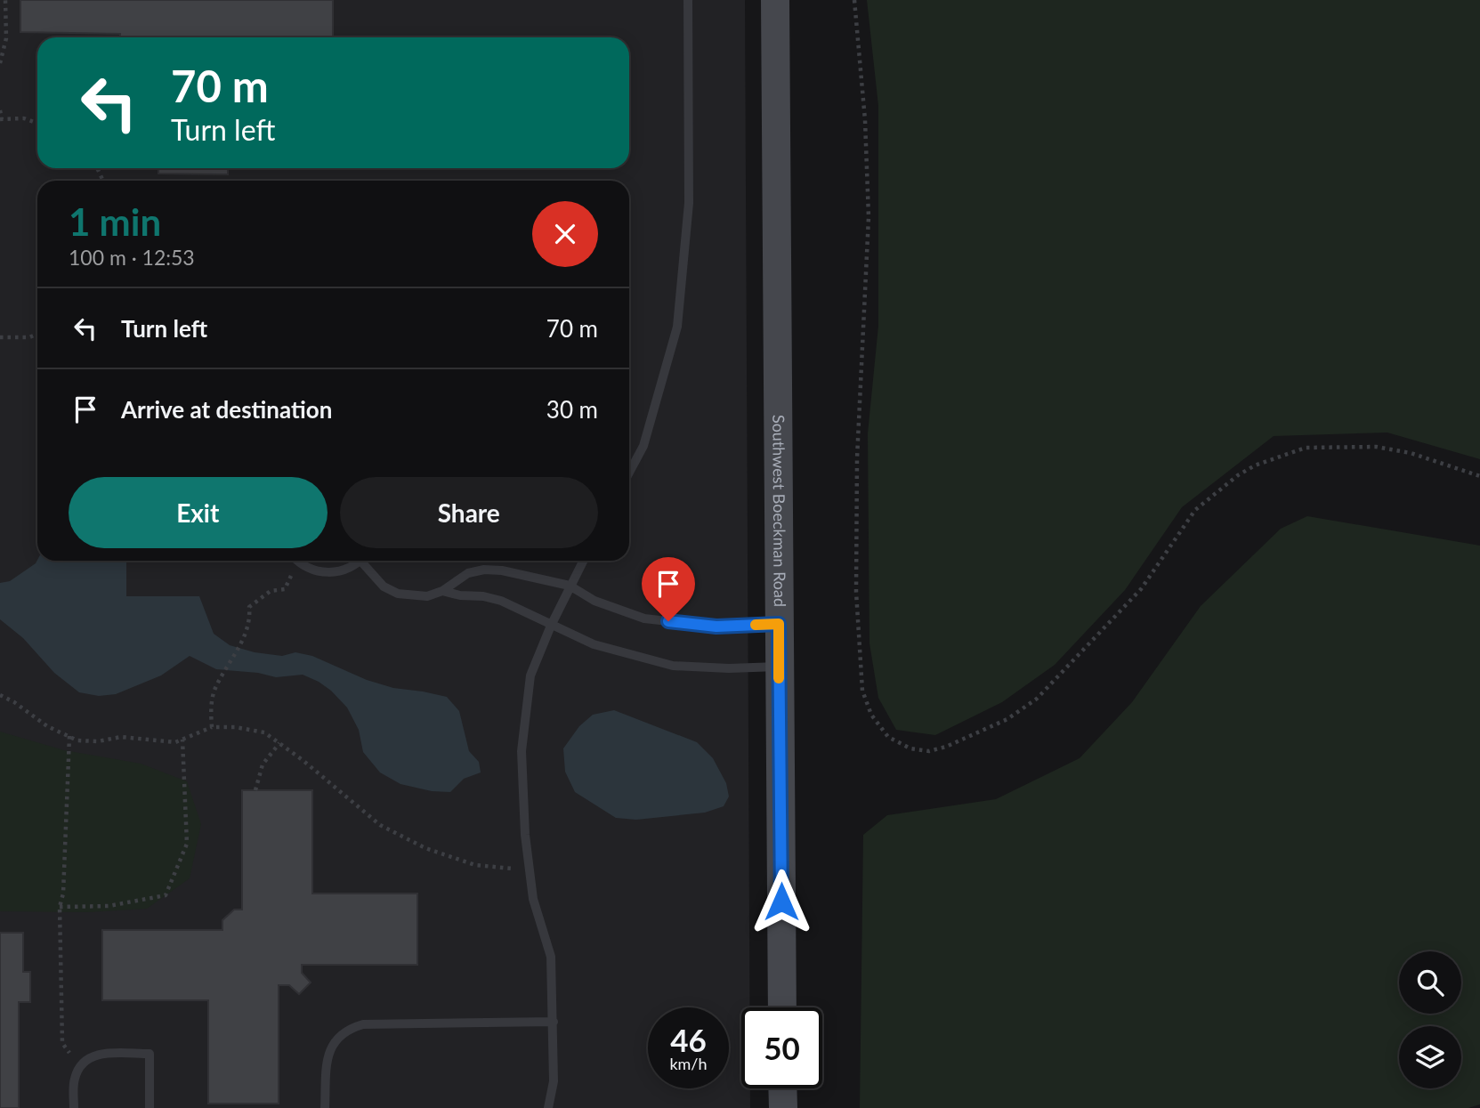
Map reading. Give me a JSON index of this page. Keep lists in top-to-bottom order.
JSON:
{
  "streets": {
    "main road": ["Southwest Boeckman Road"]
  },
  "page": {
    "turn": ["70 m", "Turn left"],
    "heading": ["1 min", "100 m · 12:53"],
    "list": [
      {
        "name": "Turn left",
        "value": "70 m"
      },
      {
        "name": "Arrive at destination",
        "value": "30 m"
      }
    ],
    "buttons": ["Exit", "Share"],
    "speed": "46 km/h",
    "limit": "50"
  }
}
